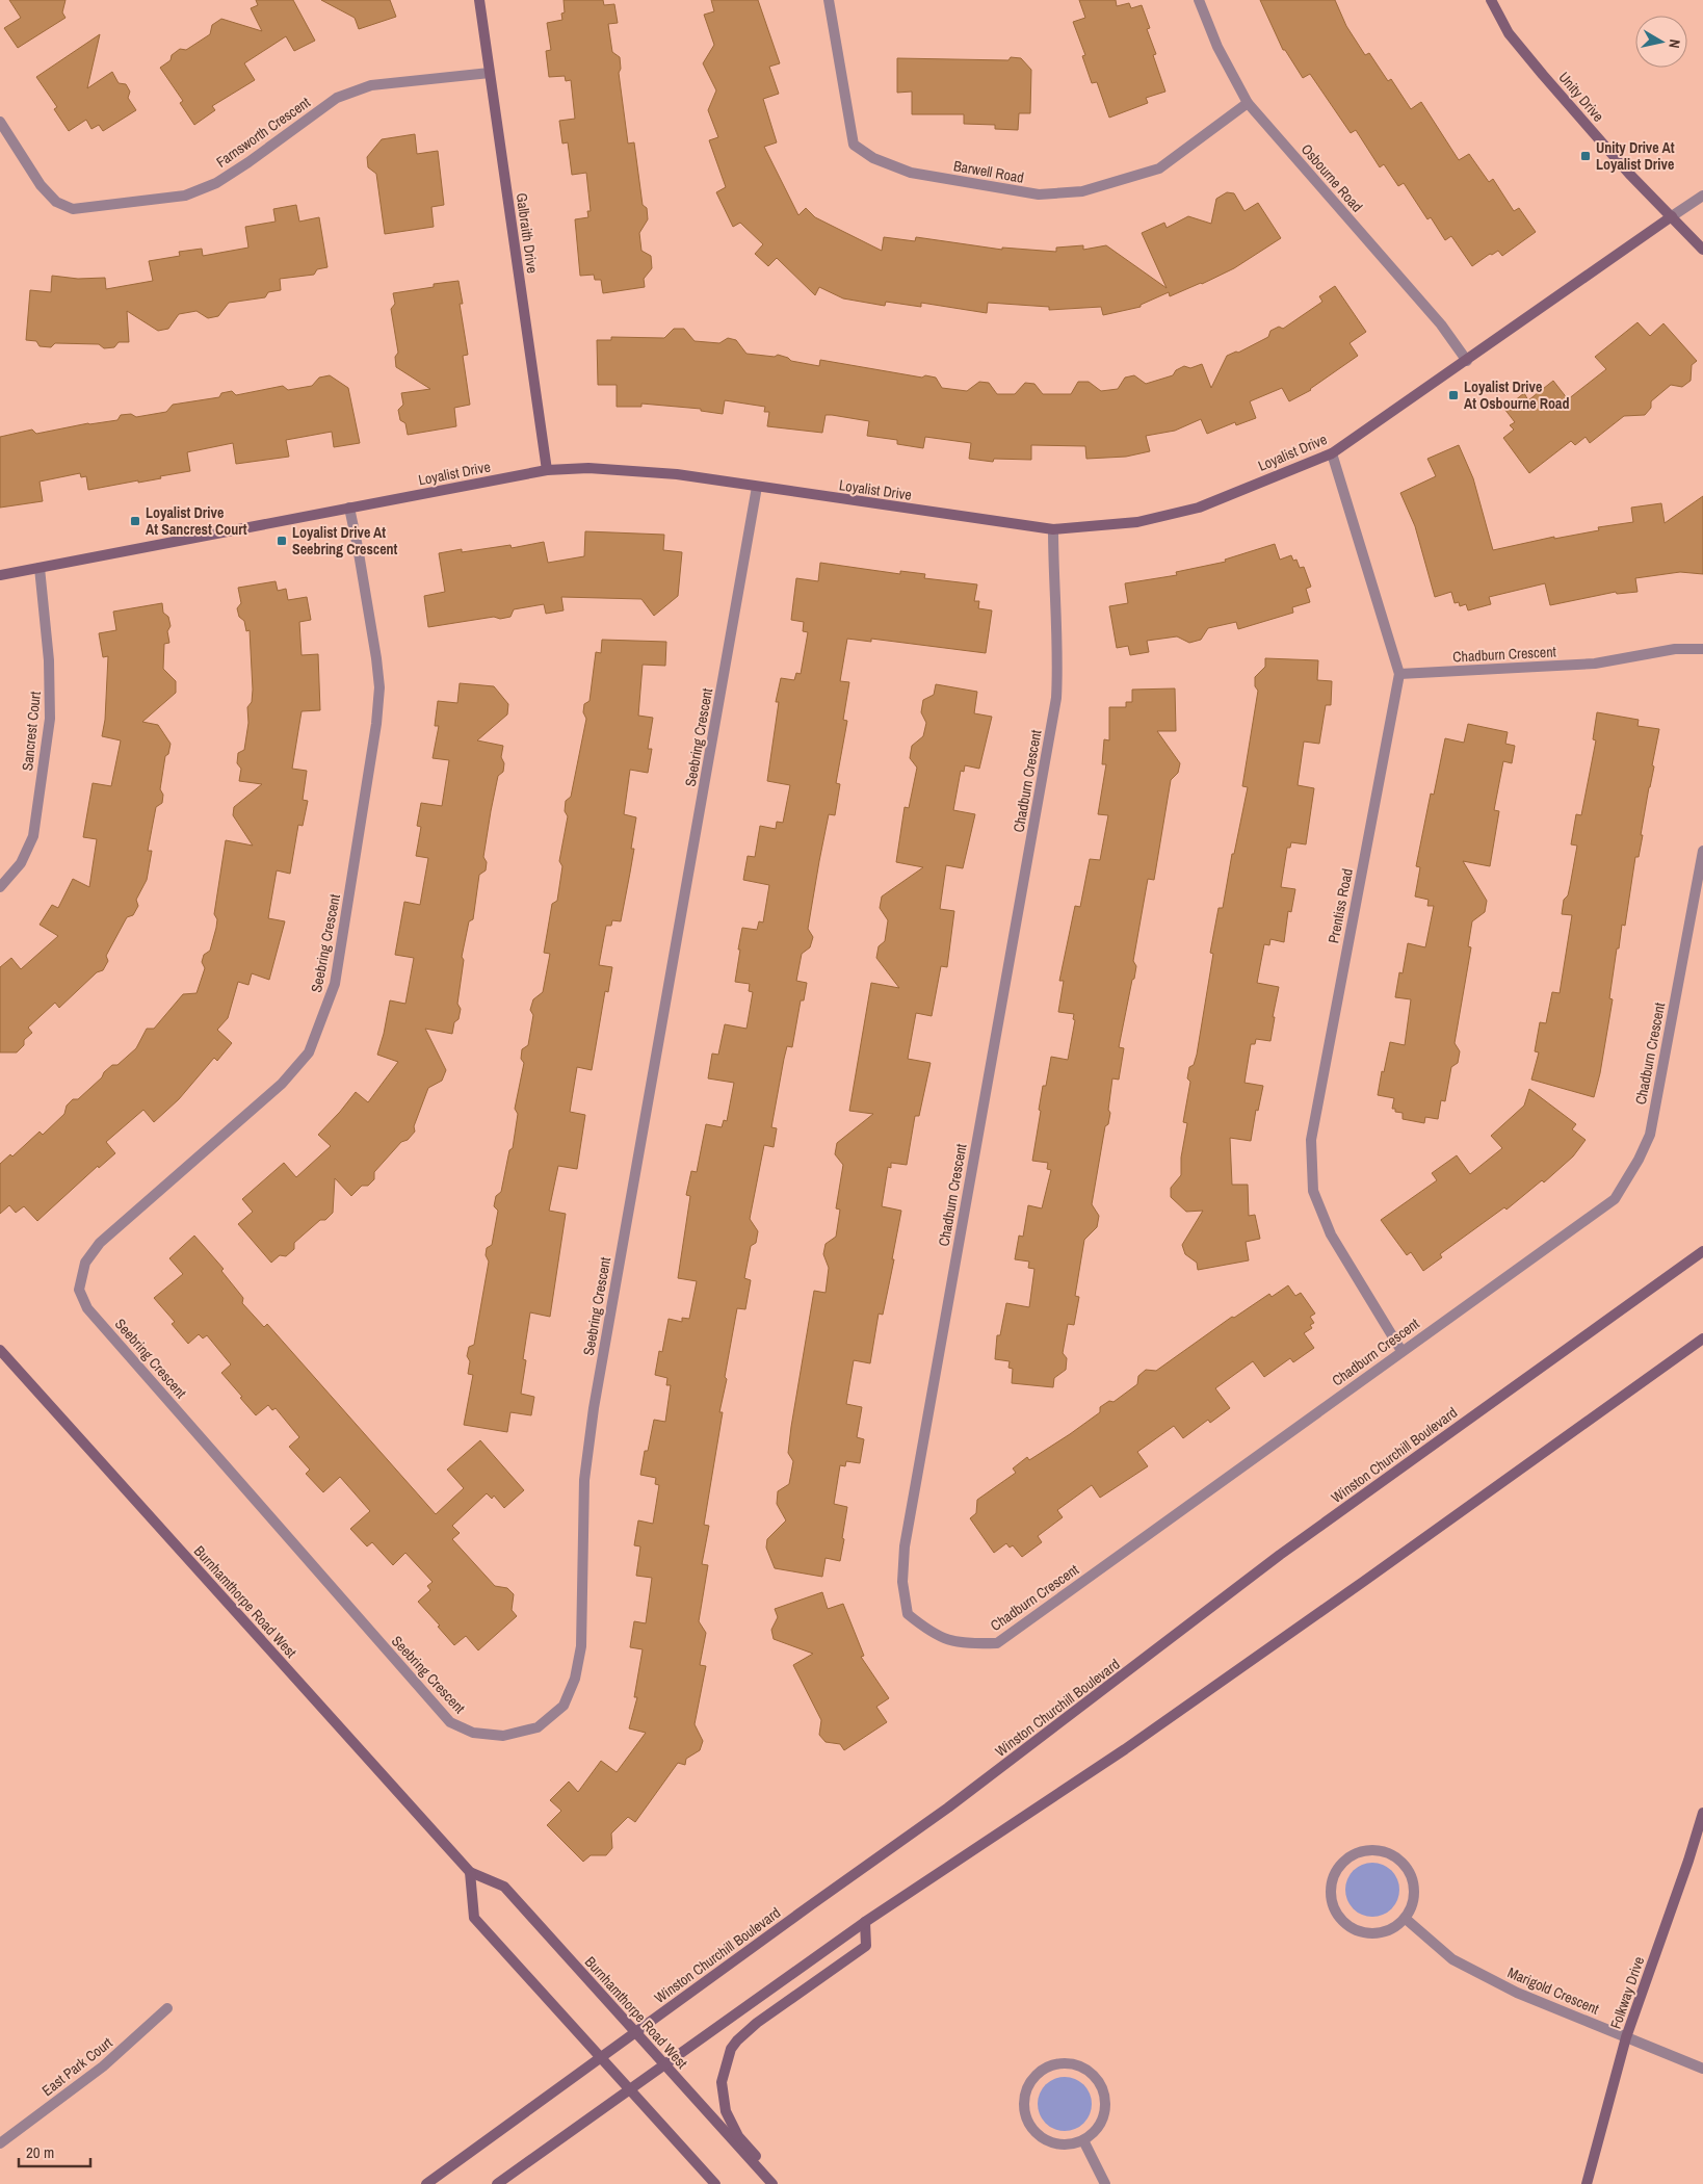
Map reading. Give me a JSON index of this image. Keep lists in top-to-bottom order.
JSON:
{
  "streets": {
    "main road": [
      "Unity Drive",
      "Galbraith Drive",
      "Loyalist Drive",
      "Winston Churchill Boulevard",
      "Burnhamthorpe Road West",
      "Folkway Drive"
    ],
    "street": [
      "Farnsworth Crescent",
      "Barwell Road",
      "Osbourne Road",
      "Chadburn Crescent",
      "Sancrest Court",
      "Seebring Crescent",
      "Prentiss Road",
      "Marigold Crescent",
      "East Park Court"
    ]
  },
  "crossings": [
    ["Unity Drive", "Loyalist Drive"],
    ["Farnsworth Crescent", "Galbraith Drive"],
    ["Barwell Road", "Osbourne Road"],
    ["Osbourne Road", "Loyalist Drive"],
    ["Galbraith Drive", "Loyalist Drive"],
    ["Loyalist Drive", "Chadburn Crescent"],
    ["Loyalist Drive", "Sancrest Court"],
    ["Loyalist Drive", "Seebring Crescent"],
    ["Loyalist Drive", "Prentiss Road"],
    ["Chadburn Crescent", "Prentiss Road"],
    ["Winston Churchill Boulevard", "Burnhamthorpe Road West"],
    ["Marigold Crescent", "Folkway Drive"]
  ],
  "places": {
    "transit": [
      "Unity Drive At Loyalist Drive",
      "Loyalist Drive At Osbourne Road",
      "Loyalist Drive At Sancrest Court",
      "Loyalist Drive At Seebring Crescent"
    ]
  },
  "scale_bar": "20 m",
  "north": "right"
}
